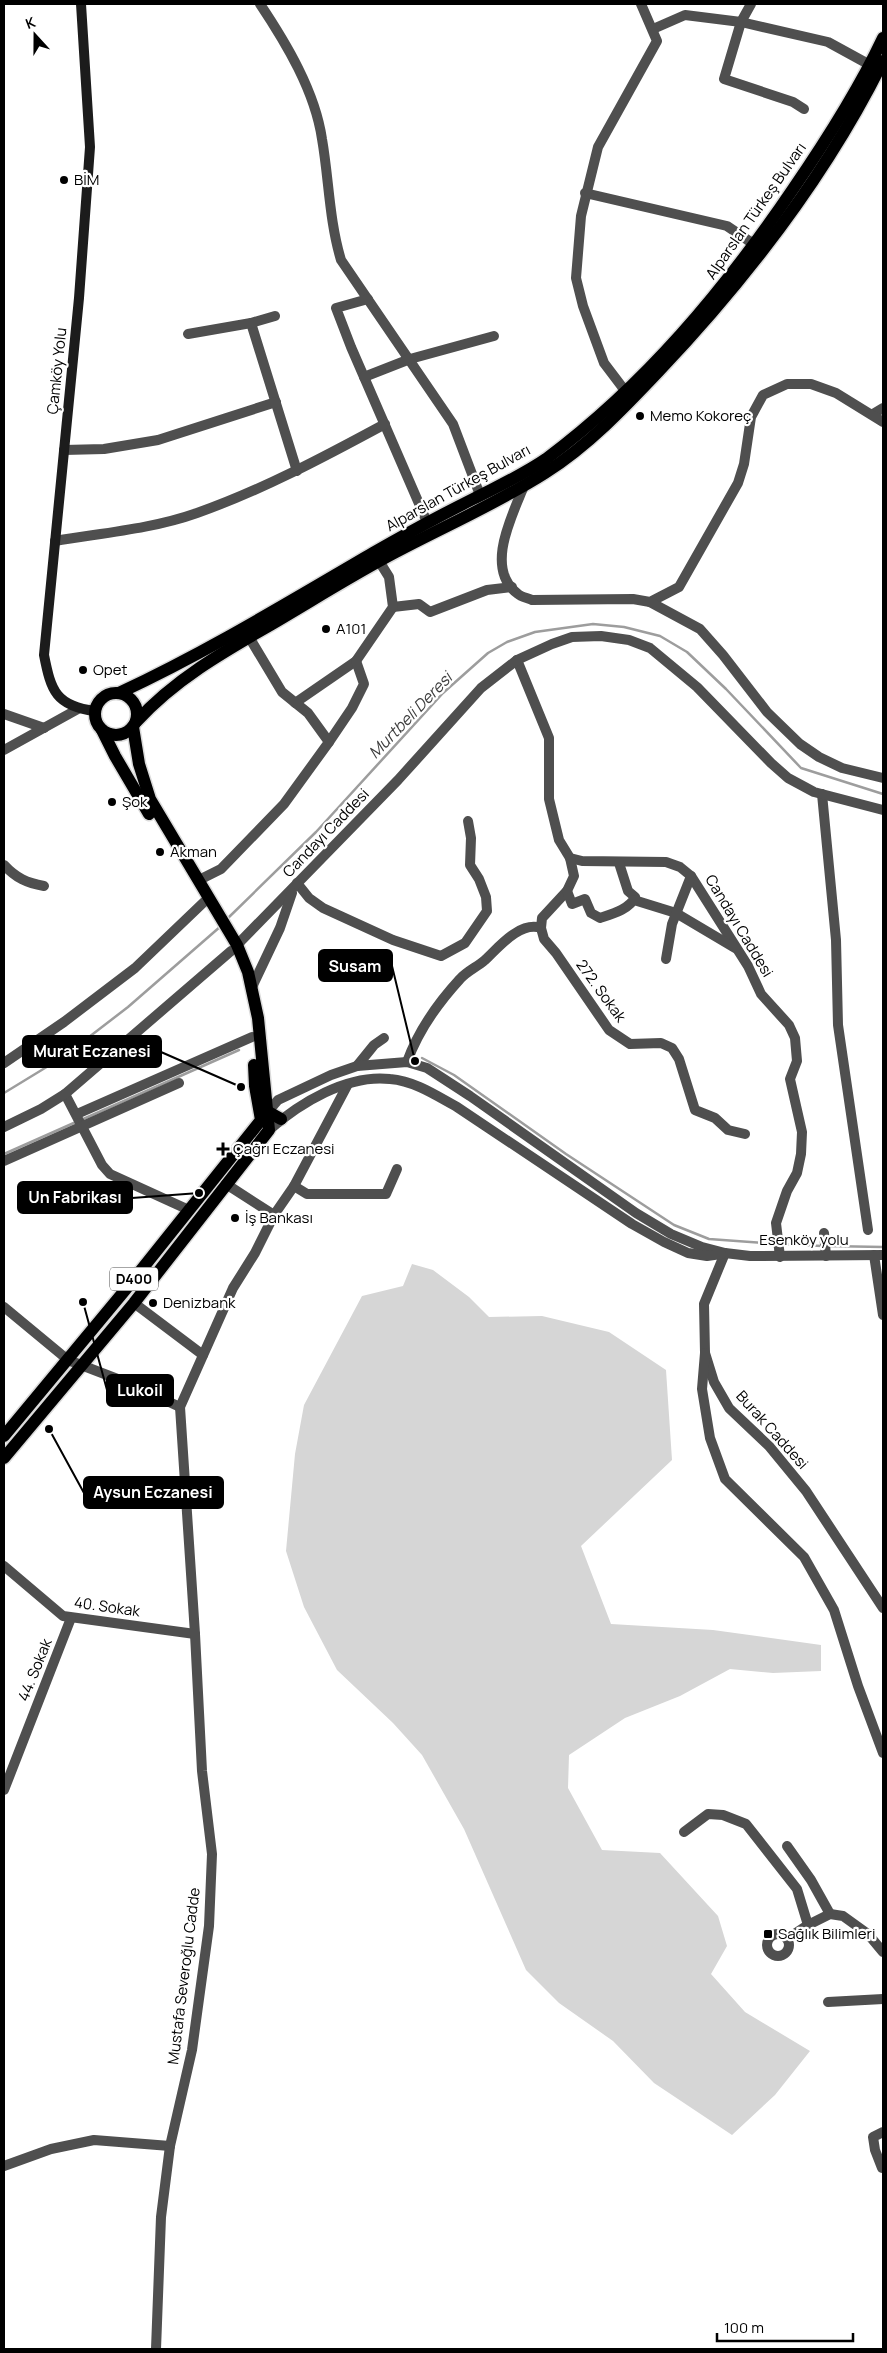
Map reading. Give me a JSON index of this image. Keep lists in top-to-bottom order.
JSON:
{
  "streets": {
    "main road": ["Alparslan Türkeş Bulvarı", "Çamköy Yolu", "D400"],
    "street": [
      "Candayı Caddesi",
      "272. Sokak",
      "Esenköy yolu",
      "Burak Caddesi",
      "40. Sokak",
      "44. Sokak",
      "Mustafa Severoğlu Cadde"
    ]
  },
  "crossings": [
    ["Alparslan Türkeş Bulvarı", "Çamköy Yolu"],
    ["Candayı Caddesi", "Esenköy yolu"],
    ["Esenköy yolu", "Burak Caddesi"],
    ["40. Sokak", "44. Sokak"],
    ["40. Sokak", "Mustafa Severoğlu Cadde"]
  ],
  "water": ["Murtbeli Deresi"],
  "places": {
    "other": [
      "BİM",
      "Memo Kokoreç",
      "A101",
      "Opet",
      "Şok",
      "Akman",
      "Susam",
      "Murat Eczanesi",
      "Un Fabrikası",
      "İş Bankası",
      "Lukoil",
      "Denizbank",
      "Aysun Eczanesi"
    ],
    "health": ["Çağrı Eczanesi"],
    "transit": ["Sağlık Bilimleri"]
  },
  "scale_bar": "100 m",
  "north": "top"
}
